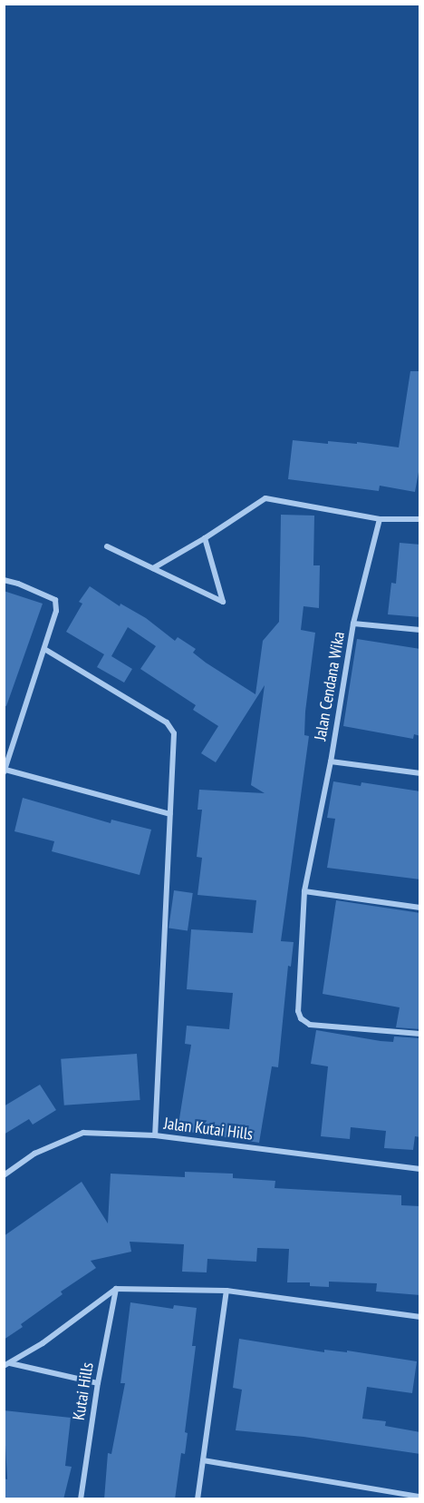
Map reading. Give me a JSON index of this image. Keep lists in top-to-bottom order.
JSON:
{
  "streets": {
    "street": ["Jalan Cendana Wika", "Jalan Kutai Hills", "Kutai Hills"]
  }
}
